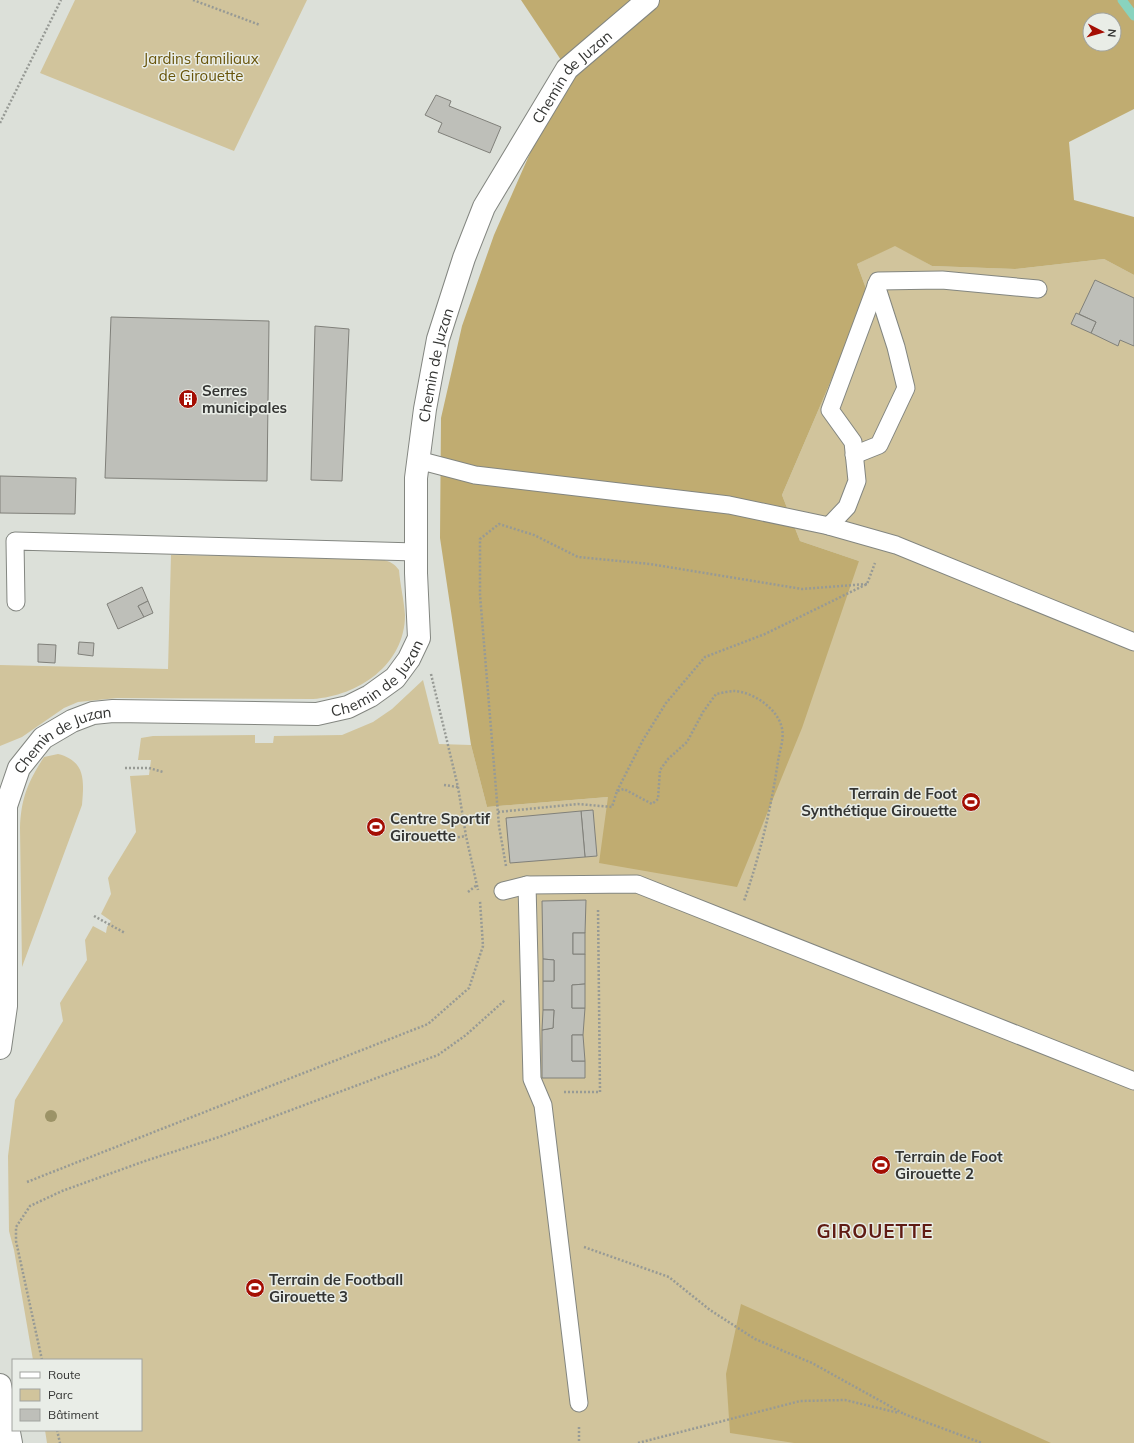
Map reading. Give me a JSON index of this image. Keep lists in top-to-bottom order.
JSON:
{
  "streets": {
    "street": ["Chemin de Juzan"]
  },
  "districts": ["GIROUETTE"],
  "parks": ["Jardins familiaux de Girouette"],
  "places": {
    "building": ["Serres municipales"],
    "sports": [
      "Terrain de Foot Synthétique Girouette",
      "Centre Sportif Girouette",
      "Terrain de Foot Girouette 2",
      "Terrain de Football Girouette 3"
    ]
  },
  "legend": ["Route", "Parc", "Bâtiment"],
  "north": "right"
}
